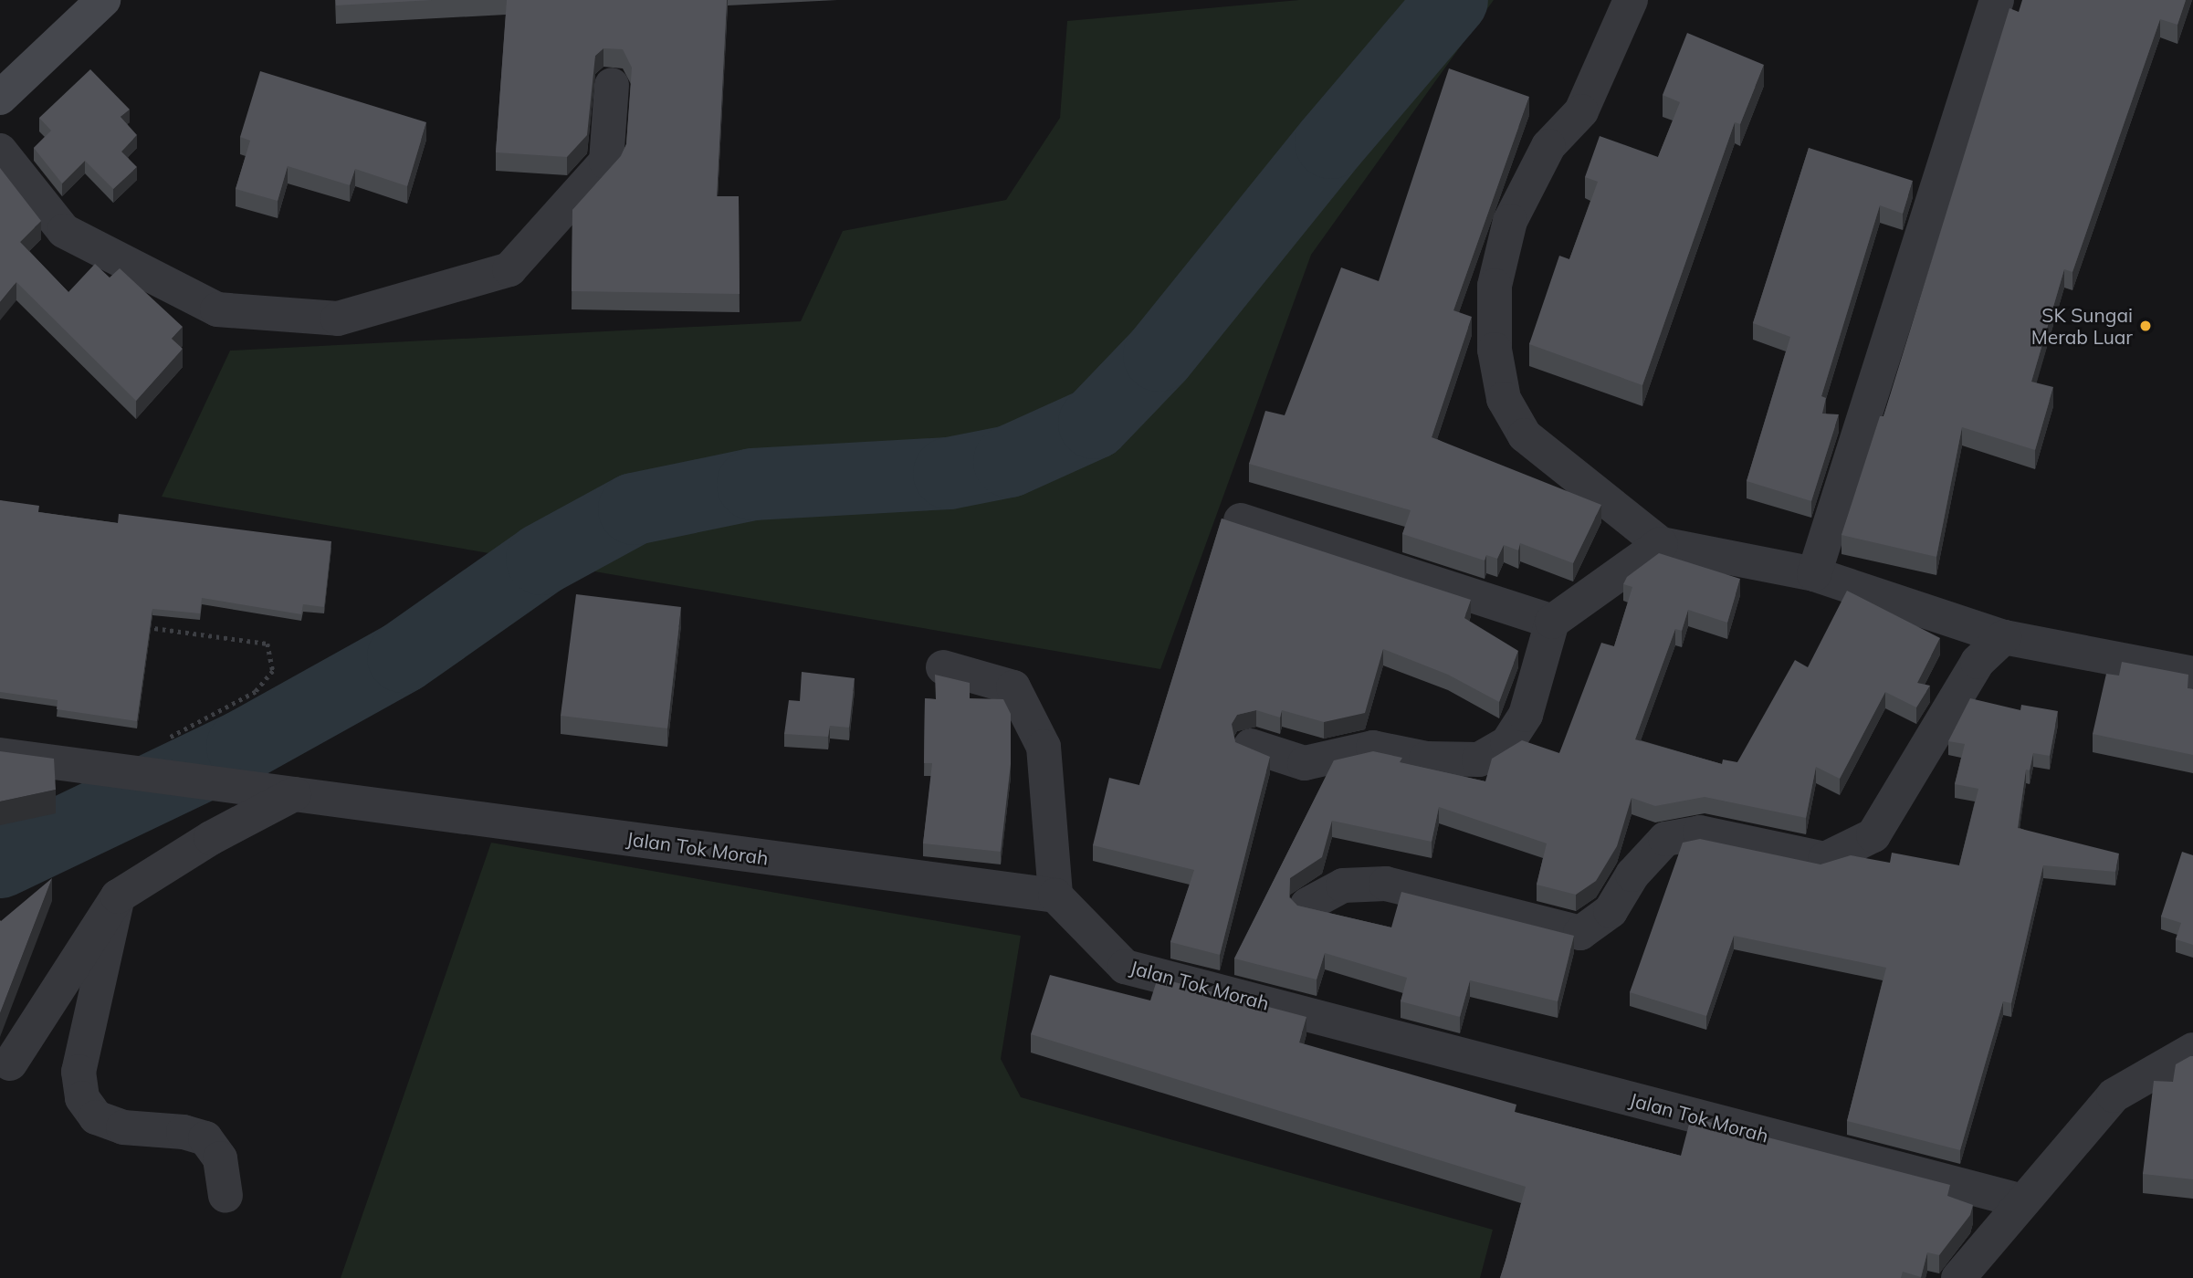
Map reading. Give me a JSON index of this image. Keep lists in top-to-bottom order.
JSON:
{
  "streets": {
    "street": ["Jalan Tok Morah"]
  },
  "places": ["SK Sungai Merab Luar"]
}
